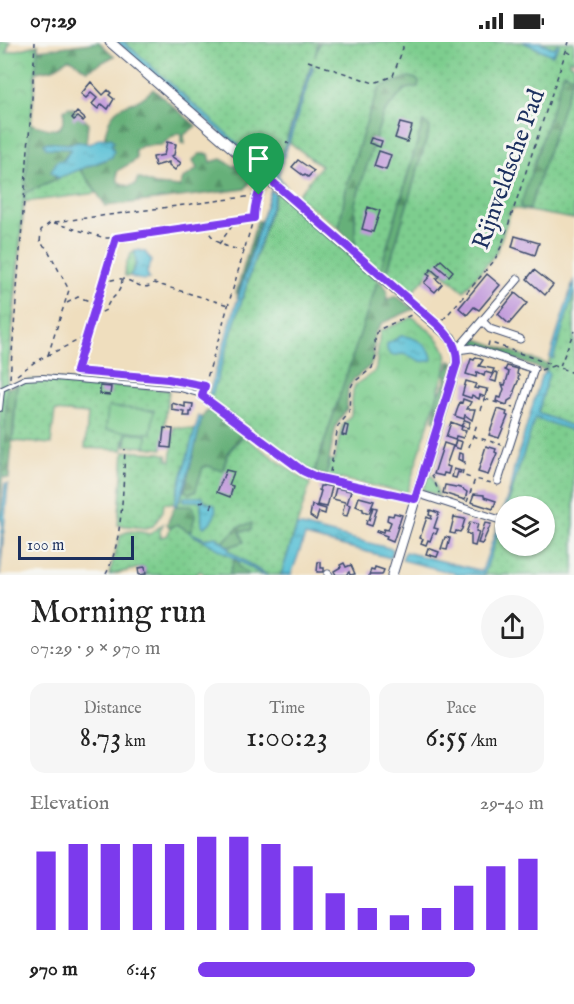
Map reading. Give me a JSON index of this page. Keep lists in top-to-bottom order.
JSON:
{
  "streets": {
    "path": ["Rijnveldsche Pad"]
  },
  "scale_bar": "100 m",
  "page": {
    "status": "07:29",
    "scale": "100 m",
    "heading": ["Morning run", "07:29 · 9 × 970 m"],
    "stats": [
      ["Distance", "8.73 km"],
      ["Time", "1:00:23"],
      ["Pace", "6:55 /km"]
    ],
    "chart": ["Elevation", "29–40 m"],
    "list": [
      {
        "name": "970 m",
        "note": "6:45"
      }
    ]
  }
}
